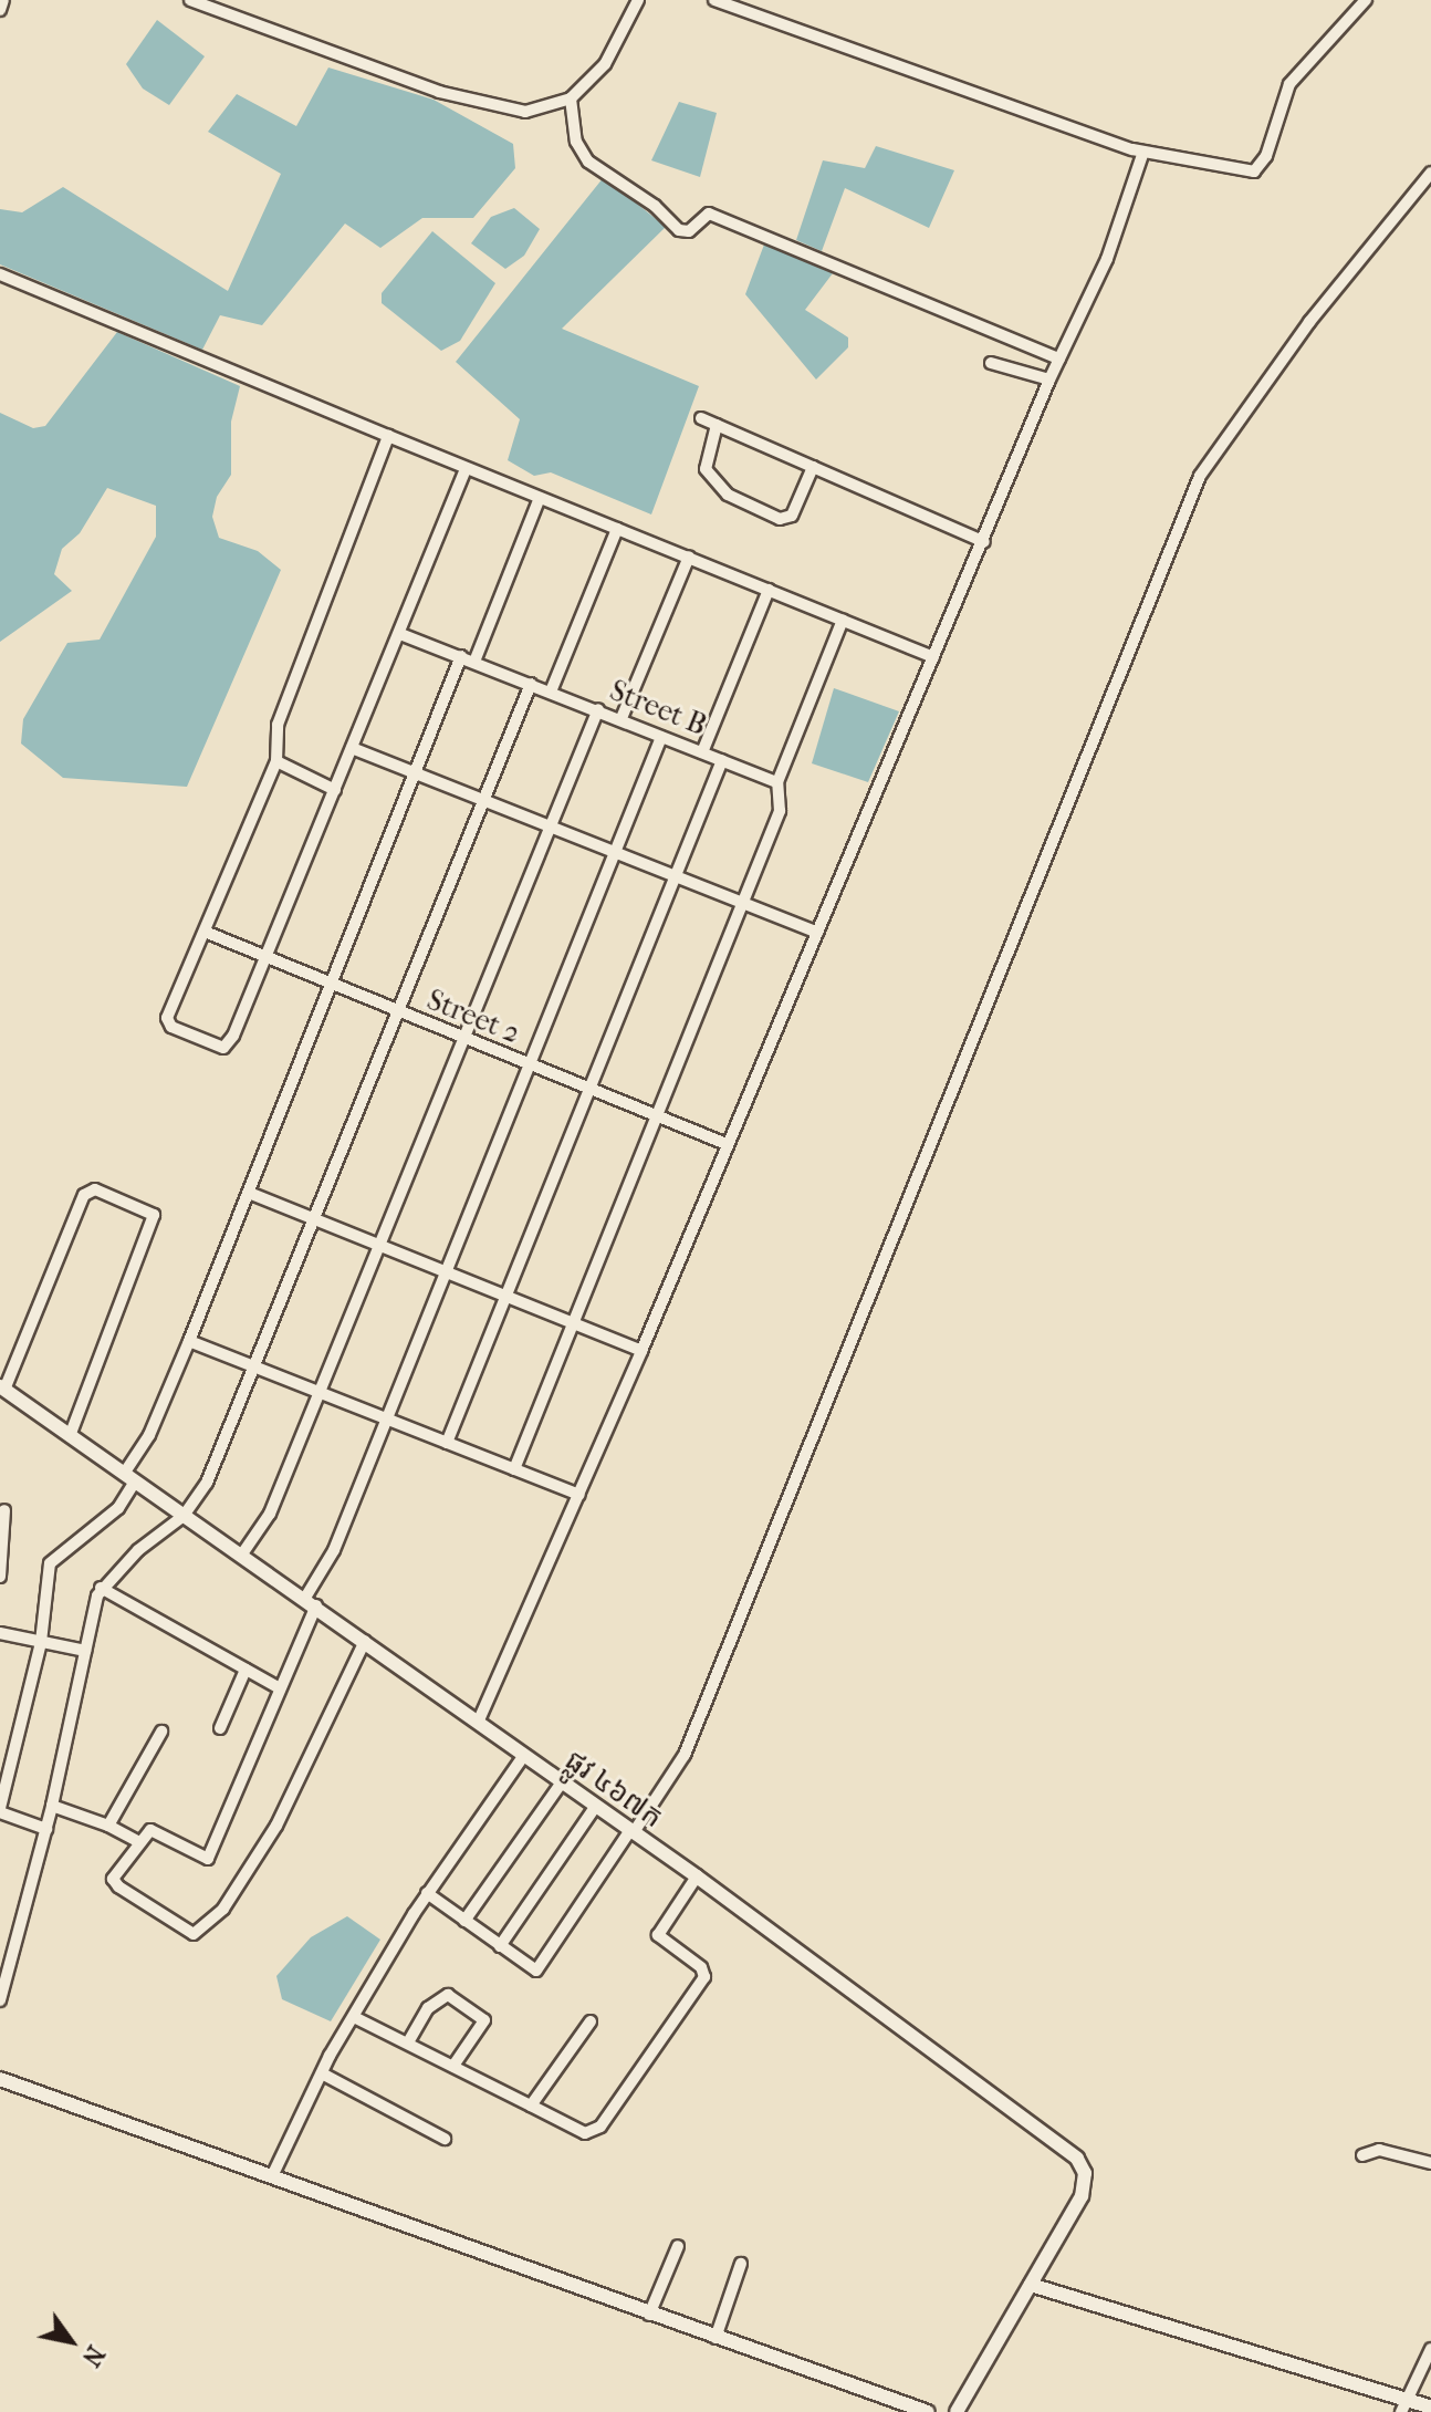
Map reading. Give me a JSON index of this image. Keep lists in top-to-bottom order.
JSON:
{
  "streets": {
    "street": ["Street B", "Street 2", "ផ្លូវ ៤៦៧ក"]
  },
  "north": "bottom right"
}
